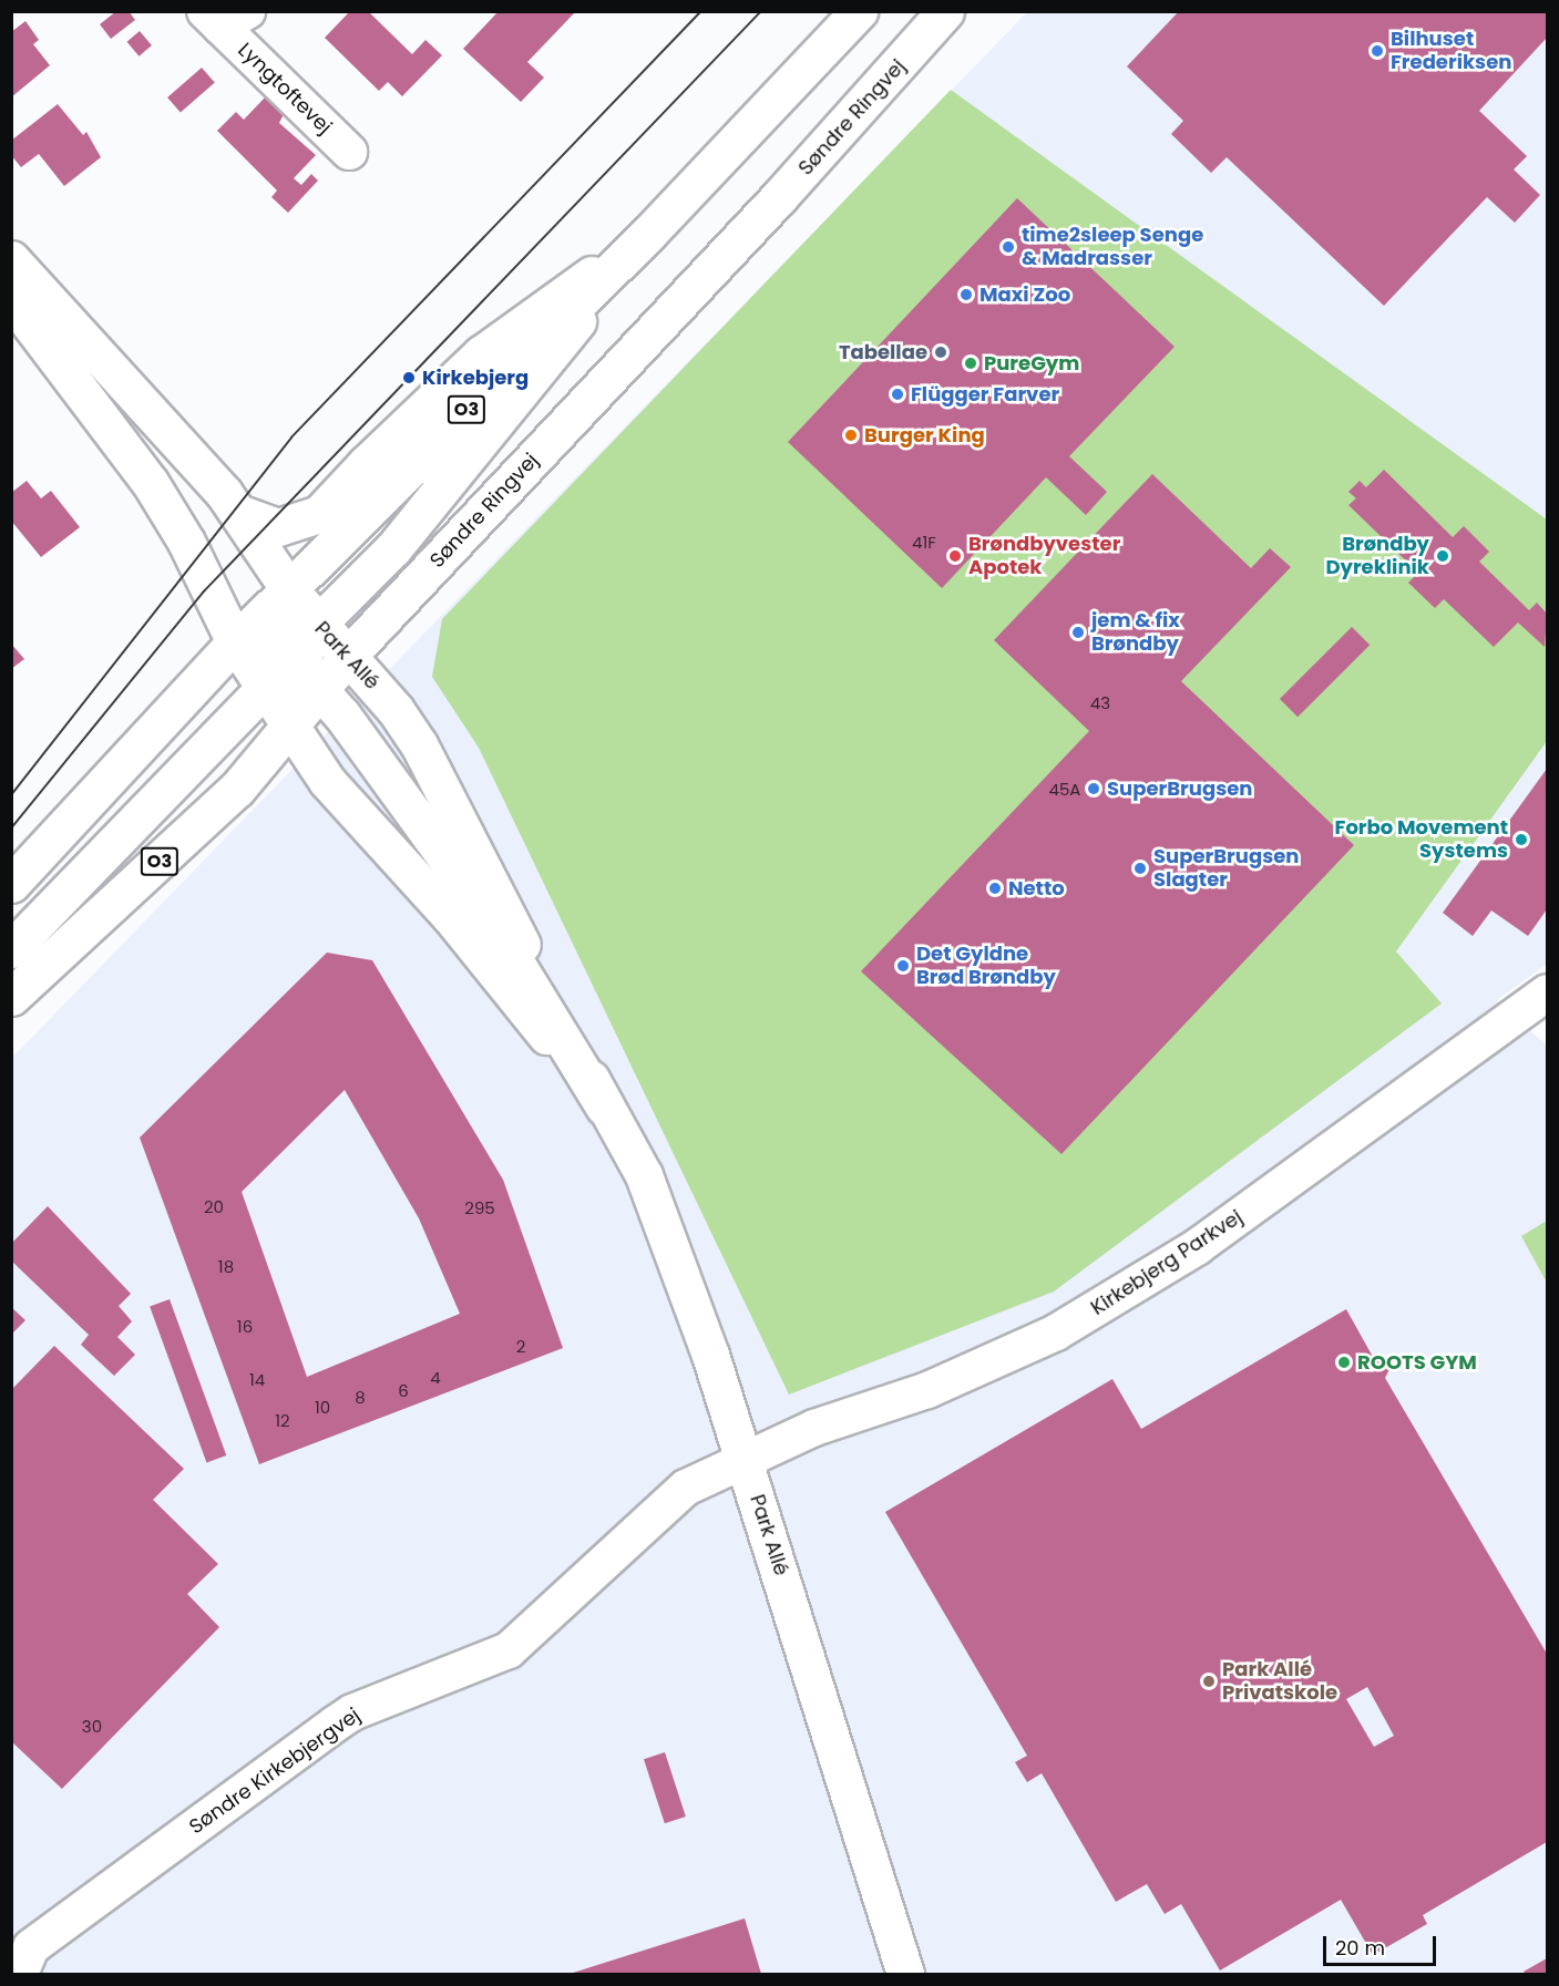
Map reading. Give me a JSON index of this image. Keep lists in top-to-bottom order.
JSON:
{
  "streets": {
    "street": [
      "Lyngtoftevej",
      "Søndre Ringvej",
      "O3",
      "Park Allé",
      "Kirkebjerg Parkvej",
      "Søndre Kirkebjergvej"
    ]
  },
  "crossings": [
    ["Søndre Ringvej", "Park Allé"],
    ["O3", "Park Allé"],
    ["Park Allé", "Kirkebjerg Parkvej"],
    ["Park Allé", "Søndre Kirkebjergvej"],
    ["Kirkebjerg Parkvej", "Søndre Kirkebjergvej"]
  ],
  "places": [
    "Bilhuset Frederiksen",
    "time2sleep Senge & Madrasser",
    "Maxi Zoo",
    "Tabellae",
    "PureGym",
    "Kirkebjerg",
    "Flügger Farver",
    "Burger King",
    "Brøndbyvester Apotek",
    "Brøndby Dyreklinik",
    "jem & fix Brøndby",
    "SuperBrugsen",
    "Forbo Movement Systems",
    "SuperBrugsen Slagter",
    "Netto",
    "Det Gyldne Brød Brøndby",
    "ROOTS GYM",
    "Park Allé Privatskole"
  ],
  "house_numbers": [
    "41F",
    "43",
    "45A",
    "20",
    "295",
    "18",
    "16",
    "2",
    "4",
    "14",
    "6",
    "8",
    "10",
    "12",
    "30"
  ],
  "scale_bar": "20 m"
}
